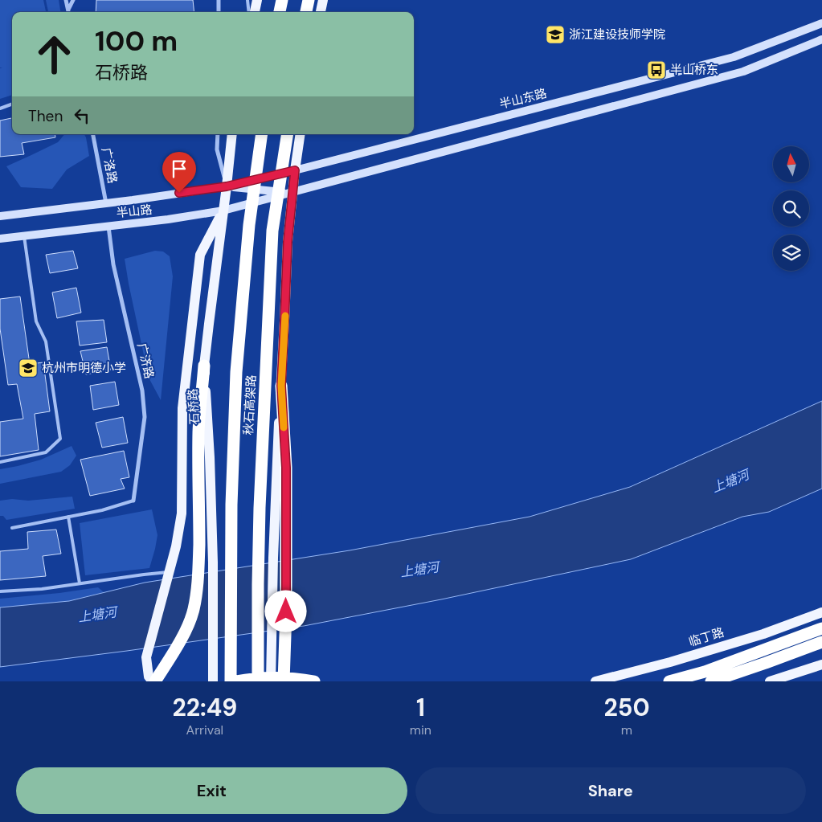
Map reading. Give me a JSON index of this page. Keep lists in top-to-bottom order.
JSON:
{
  "streets": {
    "highway": ["秋石高架路"],
    "main road": [
      "半山东路",
      "半山路",
      "石桥路",
      "临丁路"
    ],
    "street": ["广洛路", "广济路"]
  },
  "crossings": [
    ["半山东路", "半山路"],
    ["半山东路", "石桥路"],
    ["广洛路", "半山路"],
    ["半山路", "广济路"],
    ["半山路", "石桥路"]
  ],
  "water": ["上塘河"],
  "places": {
    "school or university": ["浙江建设技师学院", "杭州市明德小学"],
    "bus stop": ["半山桥东"]
  },
  "north": "top",
  "page": {
    "turn": ["100 m", "石桥路"],
    "then": "Then",
    "eta": [
      "22:49",
      "Arrival",
      "1",
      "min",
      "250",
      "m"
    ],
    "buttons": ["Exit", "Share"]
  }
}
